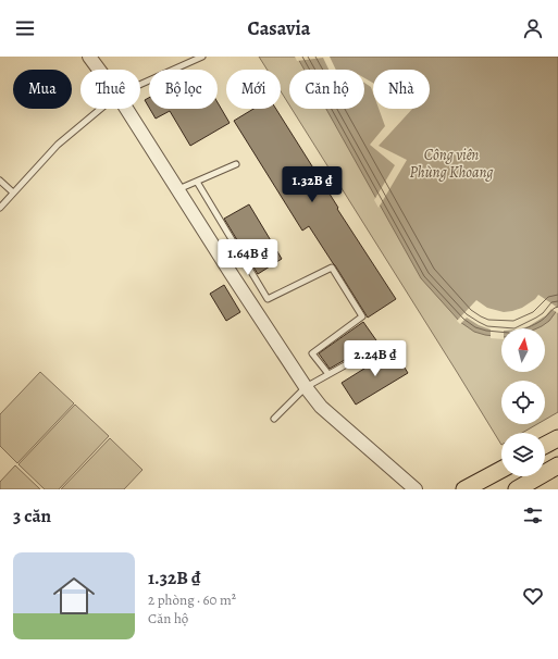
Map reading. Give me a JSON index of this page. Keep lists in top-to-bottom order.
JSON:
{
  "parks": ["Công viên Phùng Khoang"],
  "north": "top",
  "page": {
    "header": "Casavia",
    "chip": [
      "Mua",
      "Thuê",
      "Bộ lọc",
      "Mới",
      "Căn hộ",
      "Nhà"
    ],
    "price": ["1.32B ₫", "1.64B ₫", "2.24B ₫"],
    "heading": "3 căn",
    "list": [
      {
        "name": "1.32B ₫",
        "note": "2 phòng · 60 m² · Căn hộ"
      }
    ]
  }
}
